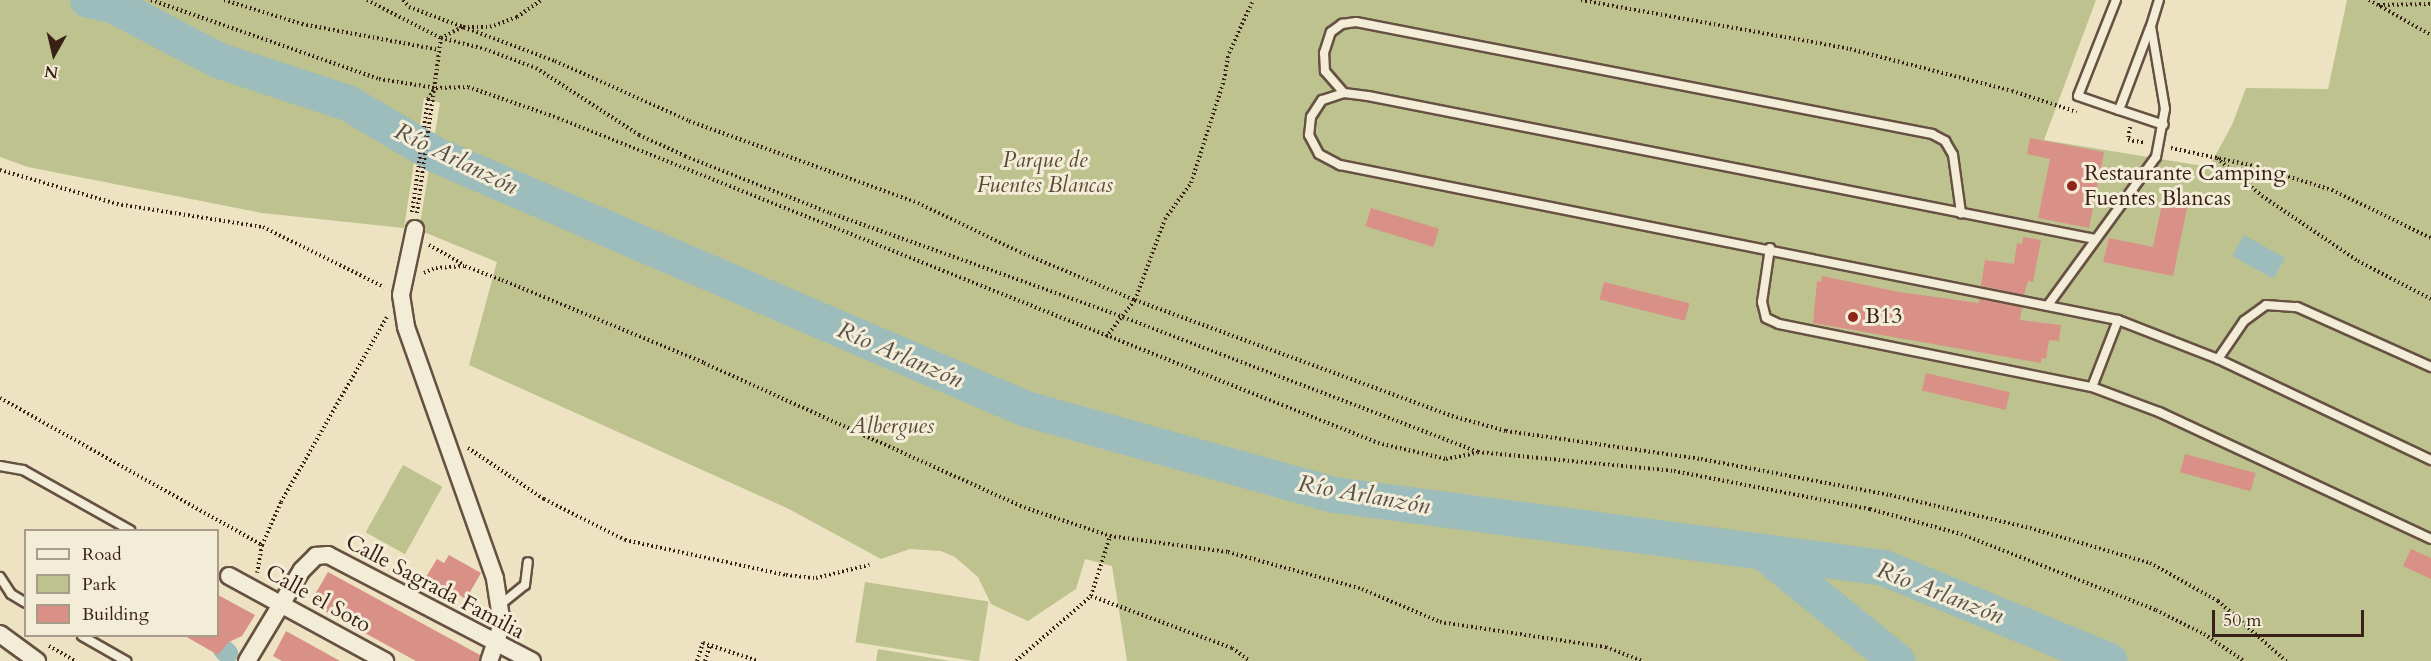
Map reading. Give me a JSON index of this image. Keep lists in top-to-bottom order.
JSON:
{
  "streets": {
    "street": ["Calle Sagrada Familia", "Calle el Soto"]
  },
  "crossings": [
    ["Calle Sagrada Familia", "Calle el Soto"]
  ],
  "water": ["Río Arlanzón"],
  "parks": ["Parque de Fuentes Blancas", "Albergues"],
  "places": ["Restaurante Camping Fuentes Blancas", "B13"],
  "legend": ["Road", "Park", "Building"],
  "scale_bar": "50 m",
  "north": "bottom"
}
